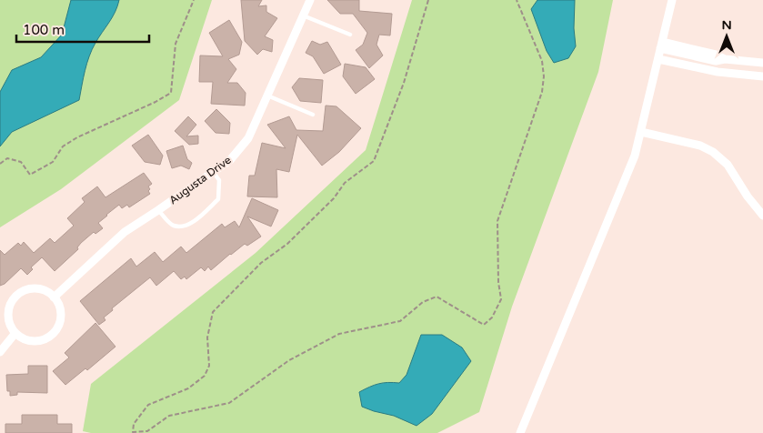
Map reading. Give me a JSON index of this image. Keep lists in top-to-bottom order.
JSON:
{
  "streets": {
    "street": ["Augusta Drive"]
  },
  "scale_bar": "100 m",
  "north": "top"
}
